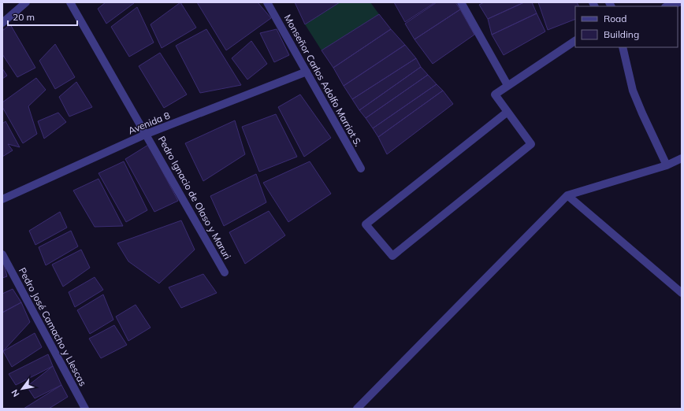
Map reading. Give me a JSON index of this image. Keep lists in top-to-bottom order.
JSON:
{
  "streets": {
    "street": [
      "Monseñor Carlos Adolfo Marriot S.",
      "Avenida 8",
      "Pedro Ignacio de Olaso y Maruri",
      "Pedro José Camacho y Llescas"
    ]
  },
  "crossings": [
    ["Monseñor Carlos Adolfo Marriot S.", "Avenida 8"],
    ["Avenida 8", "Pedro Ignacio de Olaso y Maruri"]
  ],
  "legend": ["Road", "Building"],
  "scale_bar": "20 m",
  "north": "bottom left"
}
